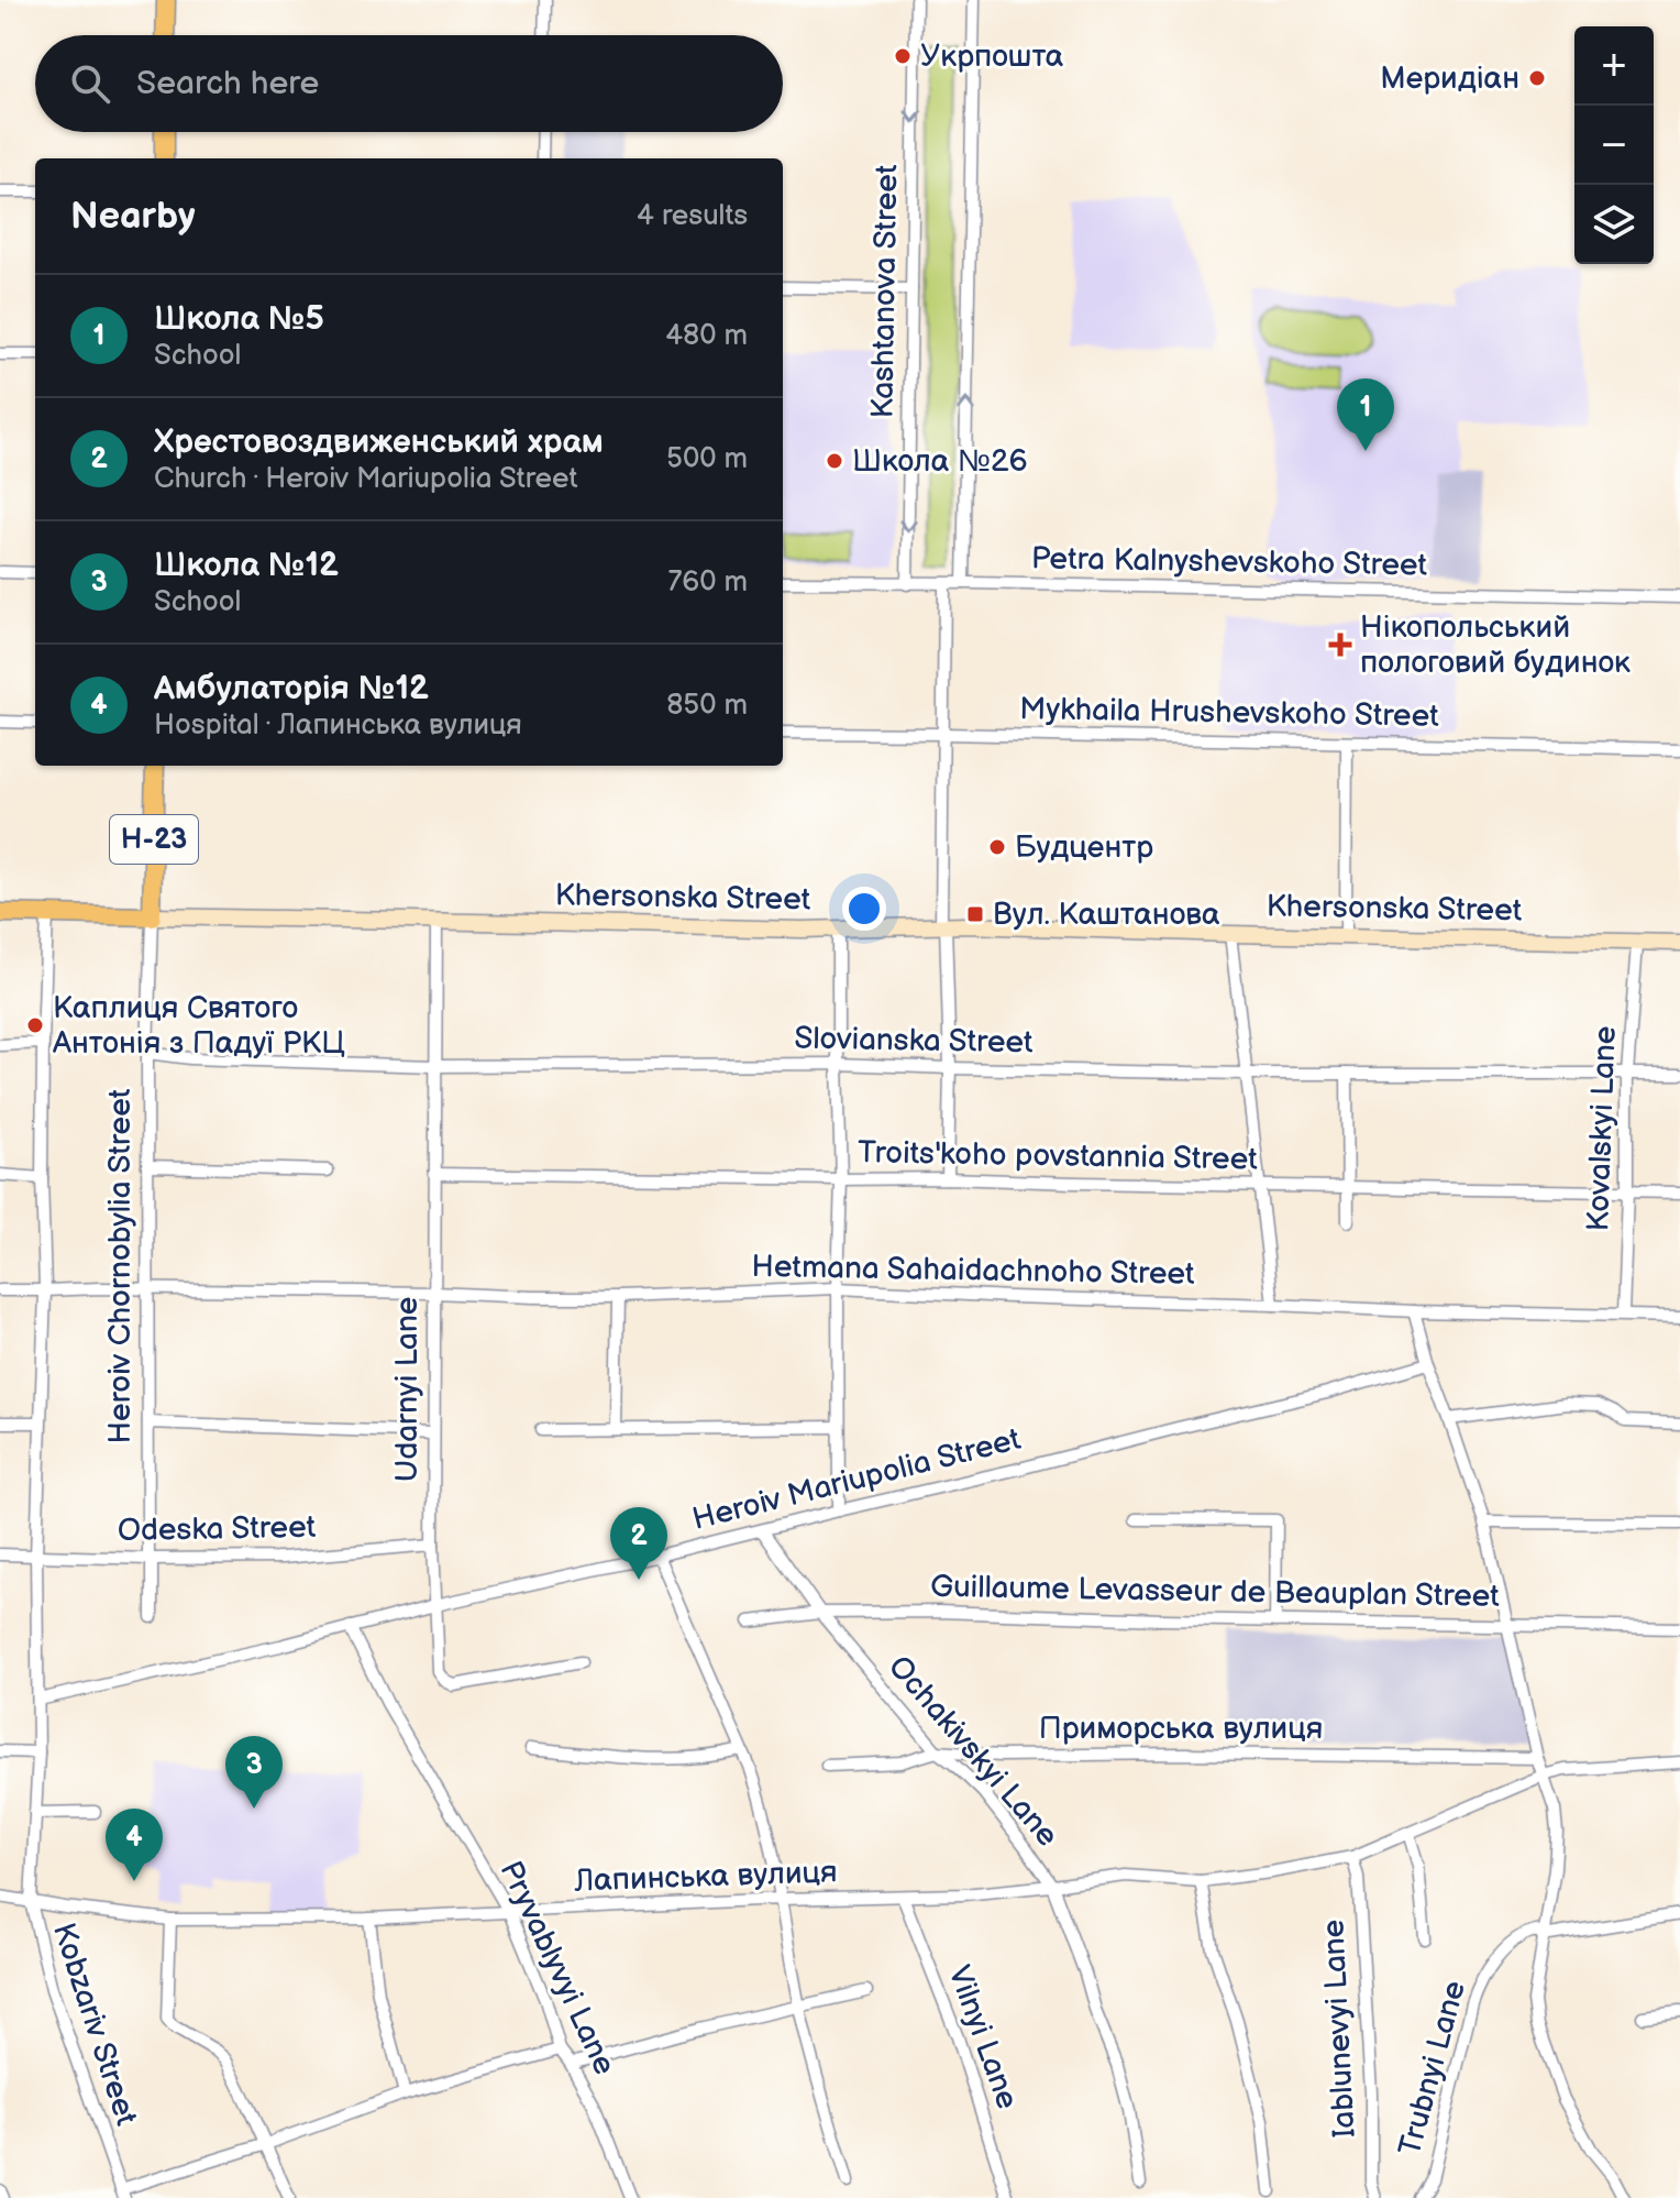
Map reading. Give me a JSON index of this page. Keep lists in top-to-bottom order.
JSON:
{
  "streets": {
    "main road": ["Н-23", "Khersonska Street", "Heroiv Chornobylia Street"],
    "street": [
      "Kashtanova Street",
      "Petra Kalnyshevskoho Street",
      "Mykhaila Hrushevskoho Street",
      "Slovianska Street",
      "Kovalskyi Lane",
      "Troits'koho povstannia Street",
      "Hetmana Sahaidachnoho Street",
      "Udarnyi Lane",
      "Heroiv Mariupolia Street",
      "Odeska Street",
      "Guillaume Levasseur de Beauplan Street",
      "Приморська вулиця",
      "Ochakivskyi Lane",
      "Лапинська вулиця",
      "Pryvablyvyi Lane",
      "Kobzariv Street",
      "Iablunevyi Lane",
      "Vilnyi Lane",
      "Trubnyi Lane"
    ]
  },
  "crossings": [
    ["Kashtanova Street", "Petra Kalnyshevskoho Street"],
    ["Khersonska Street", "Kovalskyi Lane"],
    ["Khersonska Street", "Heroiv Chornobylia Street"],
    ["Khersonska Street", "Udarnyi Lane"],
    ["Khersonska Street", "Kobzariv Street"],
    ["Slovianska Street", "Kovalskyi Lane"],
    ["Slovianska Street", "Heroiv Chornobylia Street"],
    ["Slovianska Street", "Udarnyi Lane"],
    ["Kovalskyi Lane", "Troits'koho povstannia Street"],
    ["Kovalskyi Lane", "Hetmana Sahaidachnoho Street"],
    ["Troits'koho povstannia Street", "Udarnyi Lane"],
    ["Heroiv Chornobylia Street", "Hetmana Sahaidachnoho Street"],
    ["Heroiv Chornobylia Street", "Odeska Street"],
    ["Hetmana Sahaidachnoho Street", "Udarnyi Lane"],
    ["Hetmana Sahaidachnoho Street", "Kobzariv Street"],
    ["Udarnyi Lane", "Heroiv Mariupolia Street"],
    ["Udarnyi Lane", "Odeska Street"],
    ["Heroiv Mariupolia Street", "Ochakivskyi Lane"],
    ["Heroiv Mariupolia Street", "Pryvablyvyi Lane"],
    ["Heroiv Mariupolia Street", "Kobzariv Street"],
    ["Odeska Street", "Kobzariv Street"],
    ["Guillaume Levasseur de Beauplan Street", "Ochakivskyi Lane"],
    ["Приморська вулиця", "Ochakivskyi Lane"],
    ["Ochakivskyi Lane", "Лапинська вулиця"],
    ["Лапинська вулиця", "Pryvablyvyi Lane"],
    ["Лапинська вулиця", "Kobzariv Street"],
    ["Лапинська вулиця", "Iablunevyi Lane"],
    ["Лапинська вулиця", "Vilnyi Lane"]
  ],
  "places": {
    "other": [
      "Укрпошта",
      "Меридіан",
      "Школа №26",
      "Будцентр",
      "Каплиця Святого Антонія з Падуї РКЦ"
    ],
    "health": ["Нікопольський пологовий будинок"],
    "transit": ["Вул. Каштанова"]
  },
  "page": {
    "map_buttons": ["+", "−"],
    "search": "Search here",
    "heading": ["Nearby", "4 results"],
    "list": [
      {
        "mark": "1",
        "name": "Школа №5",
        "note": "School",
        "value": "480 m"
      },
      {
        "mark": "2",
        "name": "Хрестовоздвиженський храм",
        "note": "Church · Heroiv Mariupolia Street",
        "value": "500 m"
      },
      {
        "mark": "3",
        "name": "Школа №12",
        "note": "School",
        "value": "760 m"
      },
      {
        "mark": "4",
        "name": "Амбулаторія №12",
        "note": "Hospital · Лапинська вулиця",
        "value": "850 m"
      }
    ],
    "pins": [
      "1",
      "2",
      "3",
      "4"
    ]
  }
}
